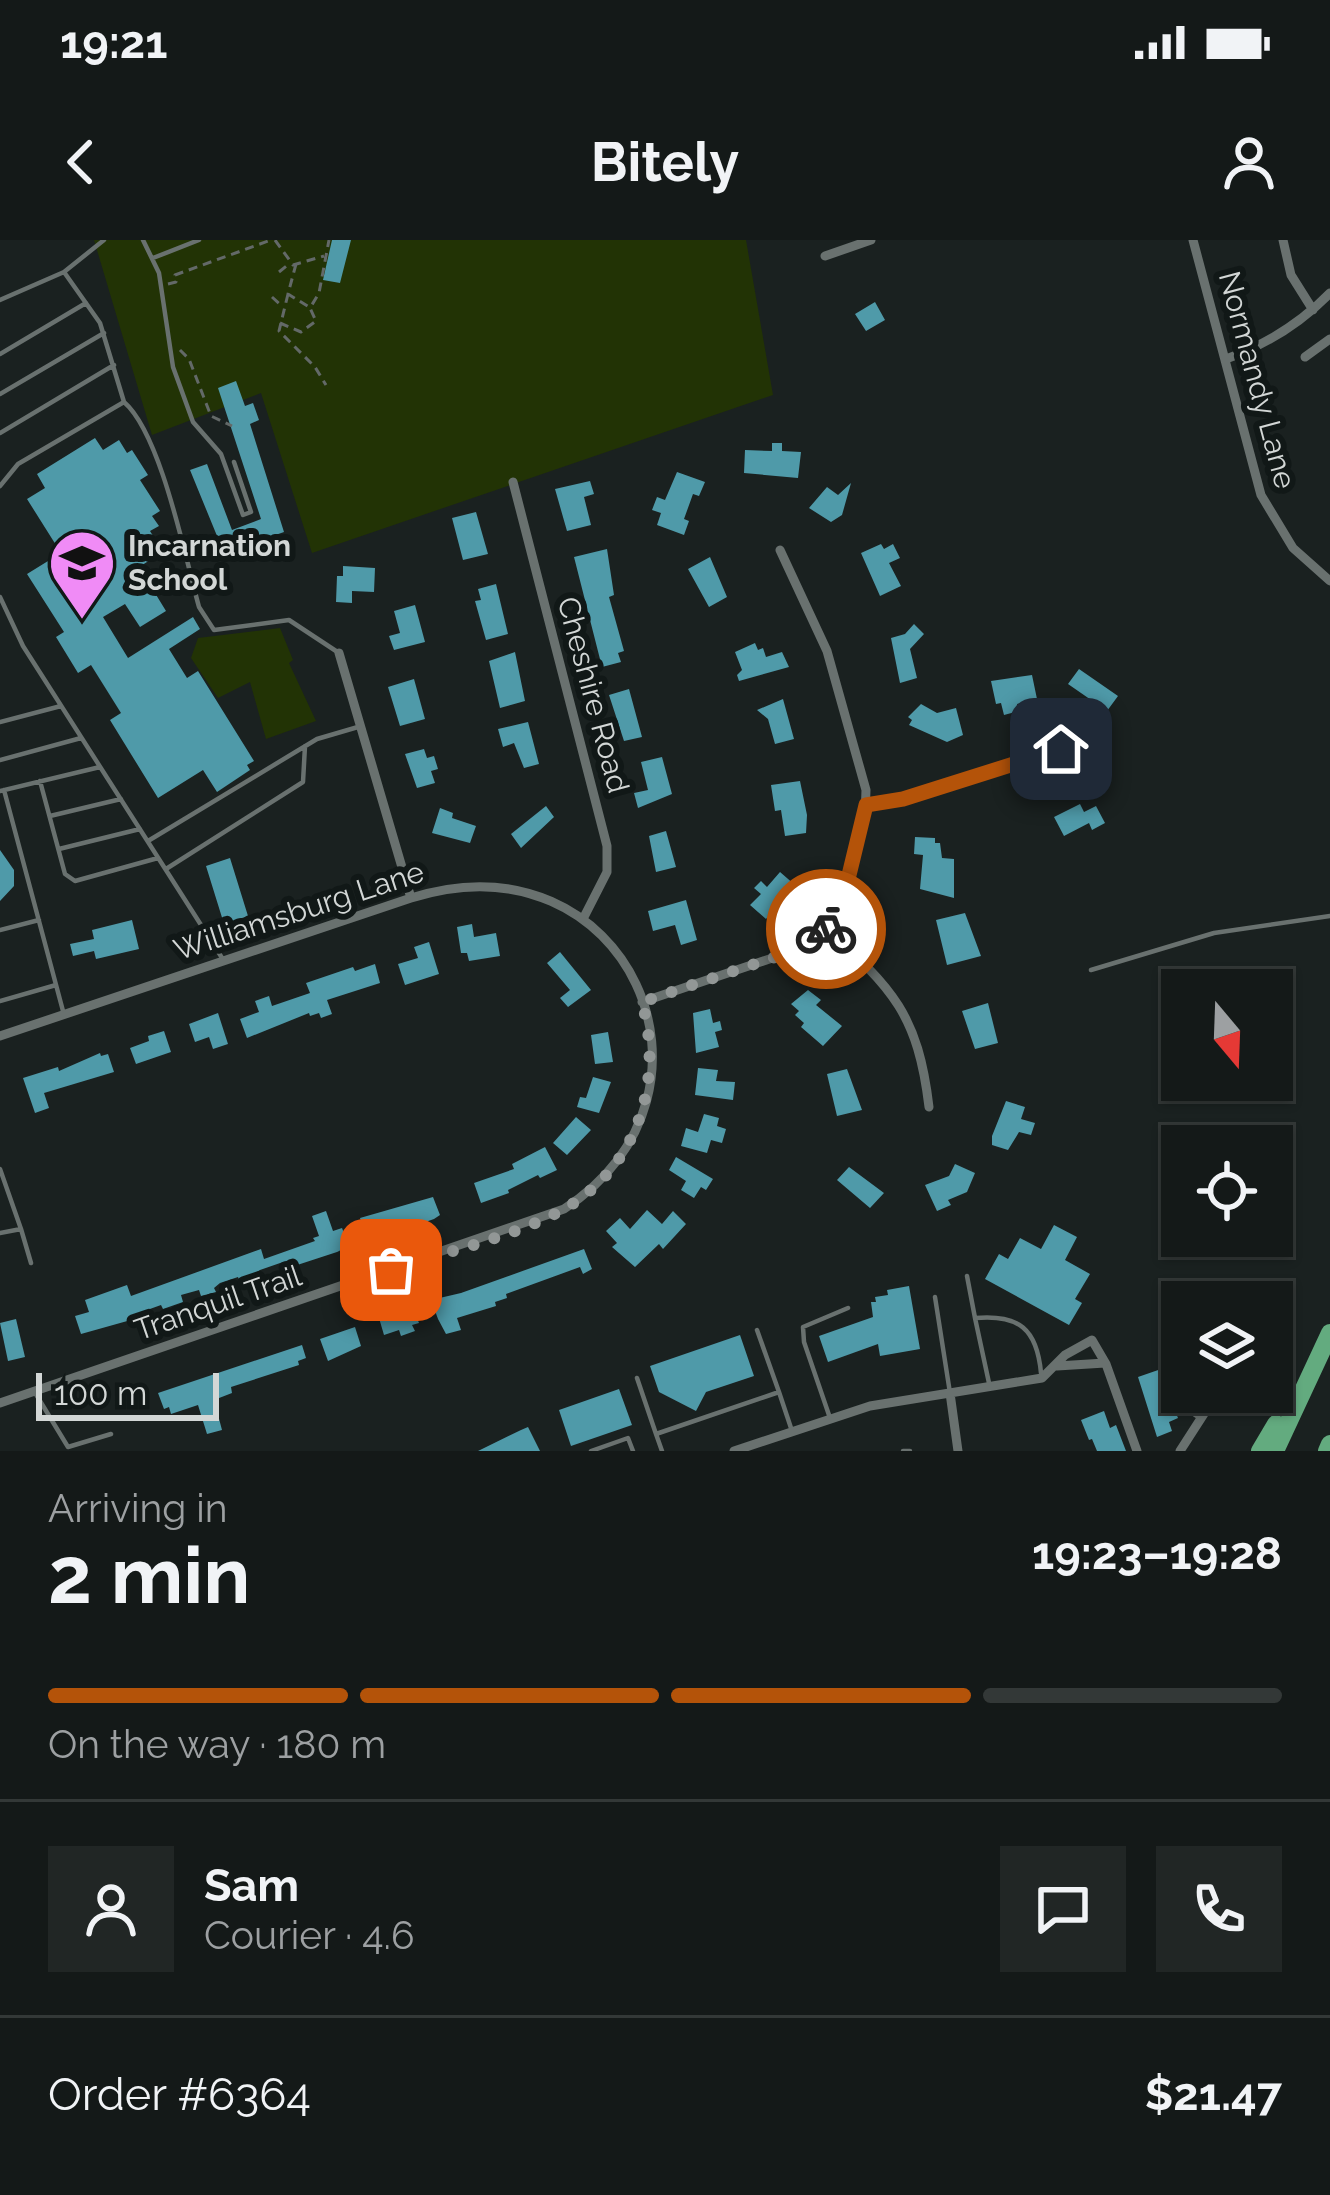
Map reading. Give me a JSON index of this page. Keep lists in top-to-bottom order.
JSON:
{
  "streets": {
    "street": [
      "Normandy Lane",
      "Cheshire Road",
      "Williamsburg Lane",
      "Tranquil Trail"
    ]
  },
  "crossings": [
    ["Cheshire Road", "Williamsburg Lane"],
    ["Williamsburg Lane", "Tranquil Trail"]
  ],
  "places": {
    "school or university": ["Incarnation School"]
  },
  "scale_bar": "100 m",
  "north": "bottom",
  "page": {
    "status": "19:21",
    "header": "Bitely",
    "scale": "100 m",
    "heading": ["2 min", "Arriving in", "19:23–19:28"],
    "panel": [
      "Sam",
      "Courier · 4.6",
      "Order #6364",
      "$21.47"
    ],
    "bar": "On the way · 180 m"
  }
}
